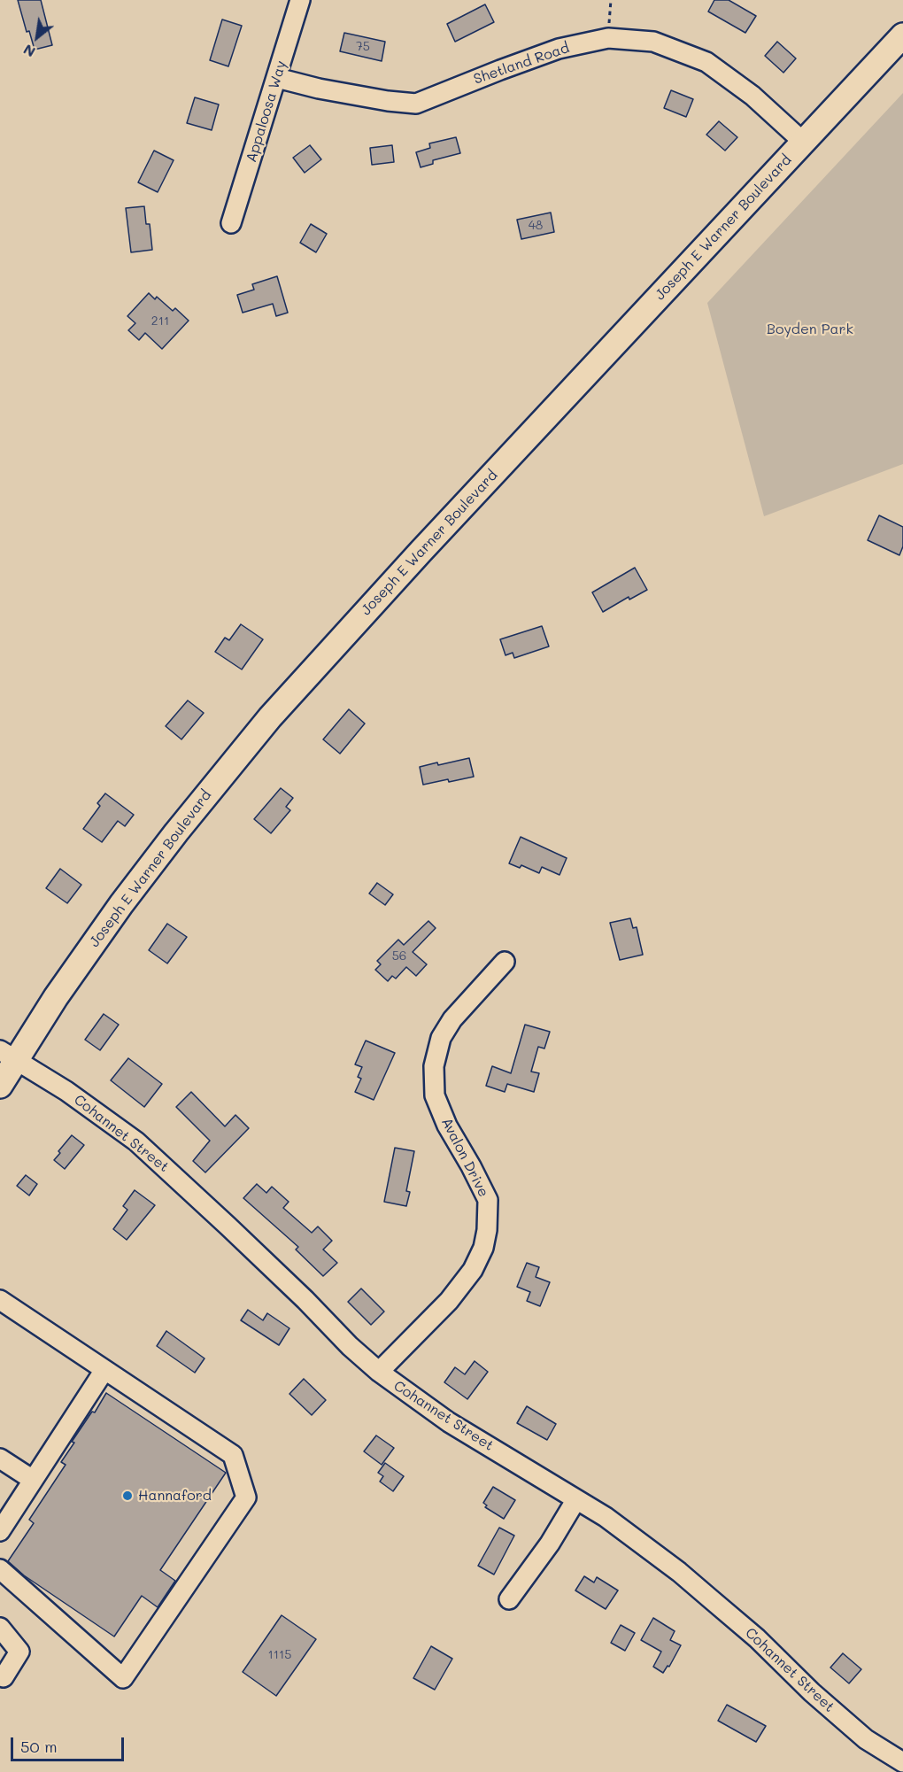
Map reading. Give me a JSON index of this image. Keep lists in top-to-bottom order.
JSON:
{
  "streets": {
    "main road": ["Joseph E Warner Boulevard"],
    "street": [
      "Shetland Road",
      "Appaloosa Way",
      "Cohannet Street",
      "Avalon Drive"
    ]
  },
  "crossings": [
    ["Shetland Road", "Appaloosa Way"],
    ["Shetland Road", "Joseph E Warner Boulevard"],
    ["Joseph E Warner Boulevard", "Cohannet Street"],
    ["Cohannet Street", "Avalon Drive"]
  ],
  "parks": ["Boyden Park"],
  "places": ["Hannaford"],
  "house_numbers": [
    "75",
    "48",
    "211",
    "56",
    "1115"
  ],
  "scale_bar": "50 m",
  "north": "bottom left"
}
